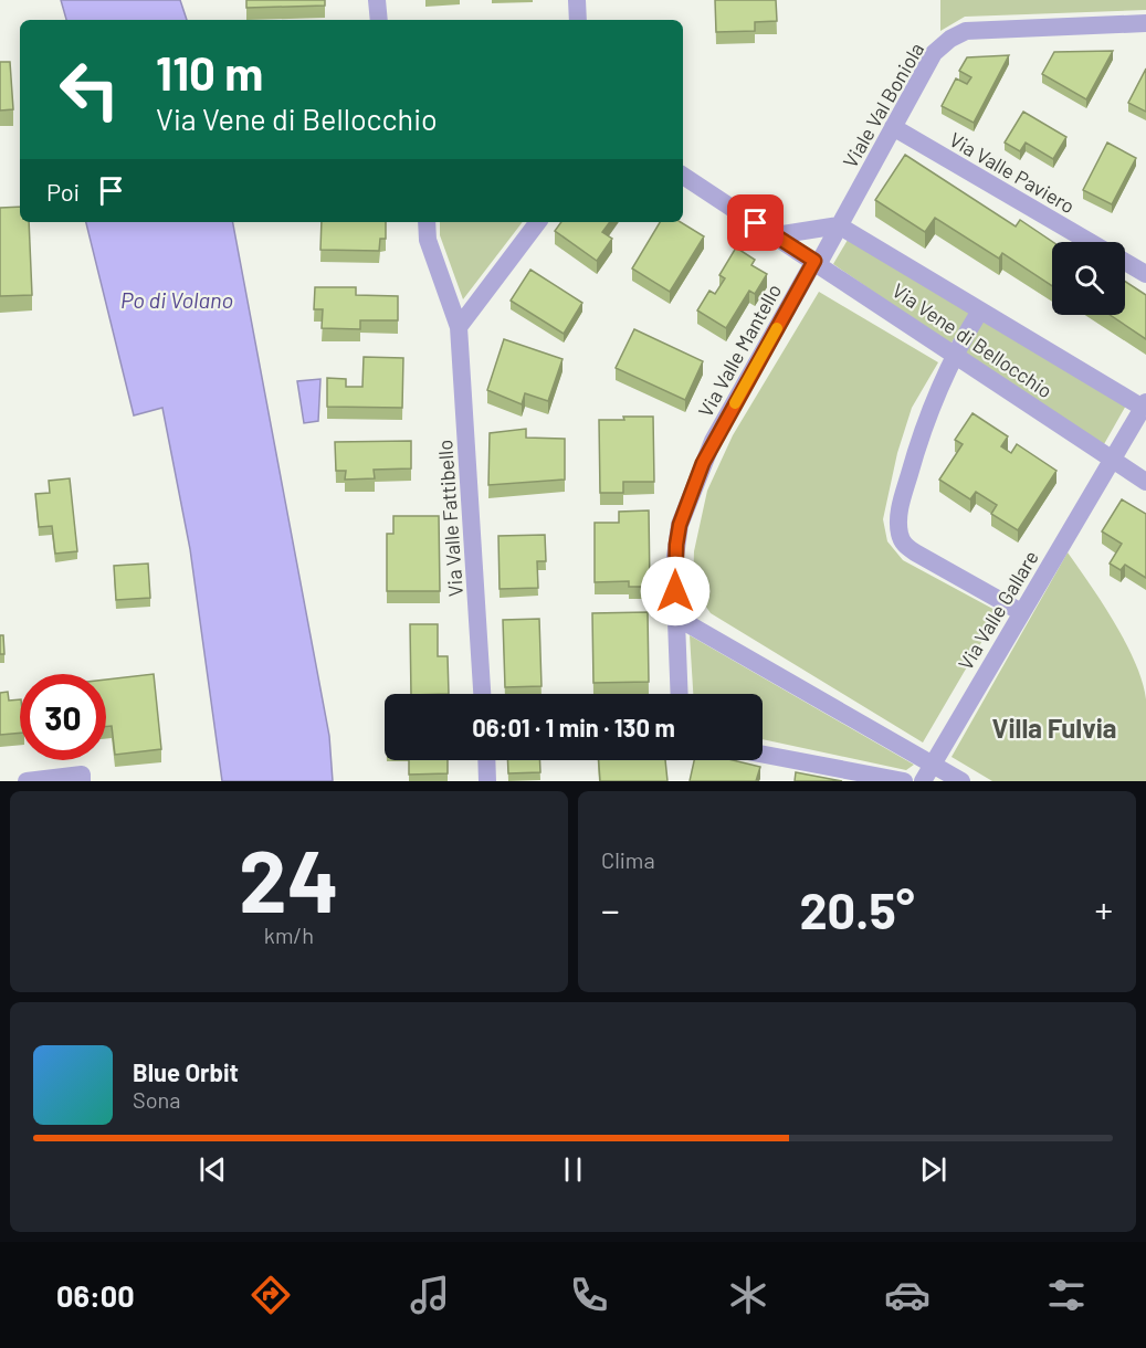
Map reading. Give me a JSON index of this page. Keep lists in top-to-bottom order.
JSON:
{
  "streets": {
    "street": [
      "Viale Val Boniola",
      "Via Valle Paviero",
      "Via Vene di Bellocchio",
      "Via Valle Mantello",
      "Via Valle Fattibello",
      "Via Valle Gallare"
    ]
  },
  "crossings": [
    ["Viale Val Boniola", "Via Valle Paviero"],
    ["Viale Val Boniola", "Via Vene di Bellocchio"],
    ["Viale Val Boniola", "Via Valle Mantello"],
    ["Via Vene di Bellocchio", "Via Valle Mantello"],
    ["Via Vene di Bellocchio", "Via Valle Gallare"]
  ],
  "districts": ["Villa Fulvia"],
  "water": ["Po di Volano"],
  "page": {
    "turn": ["110 m", "Via Vene di Bellocchio"],
    "then": "Poi",
    "limit": "30",
    "trip": "06:01 · 1 min · 130 m",
    "tile": [
      ["24", "km/h"],
      "Clima"
    ],
    "heat": ["−", "20.5°", "+"],
    "song": ["Blue Orbit", "Sona"],
    "tabs": "06:00"
  }
}
